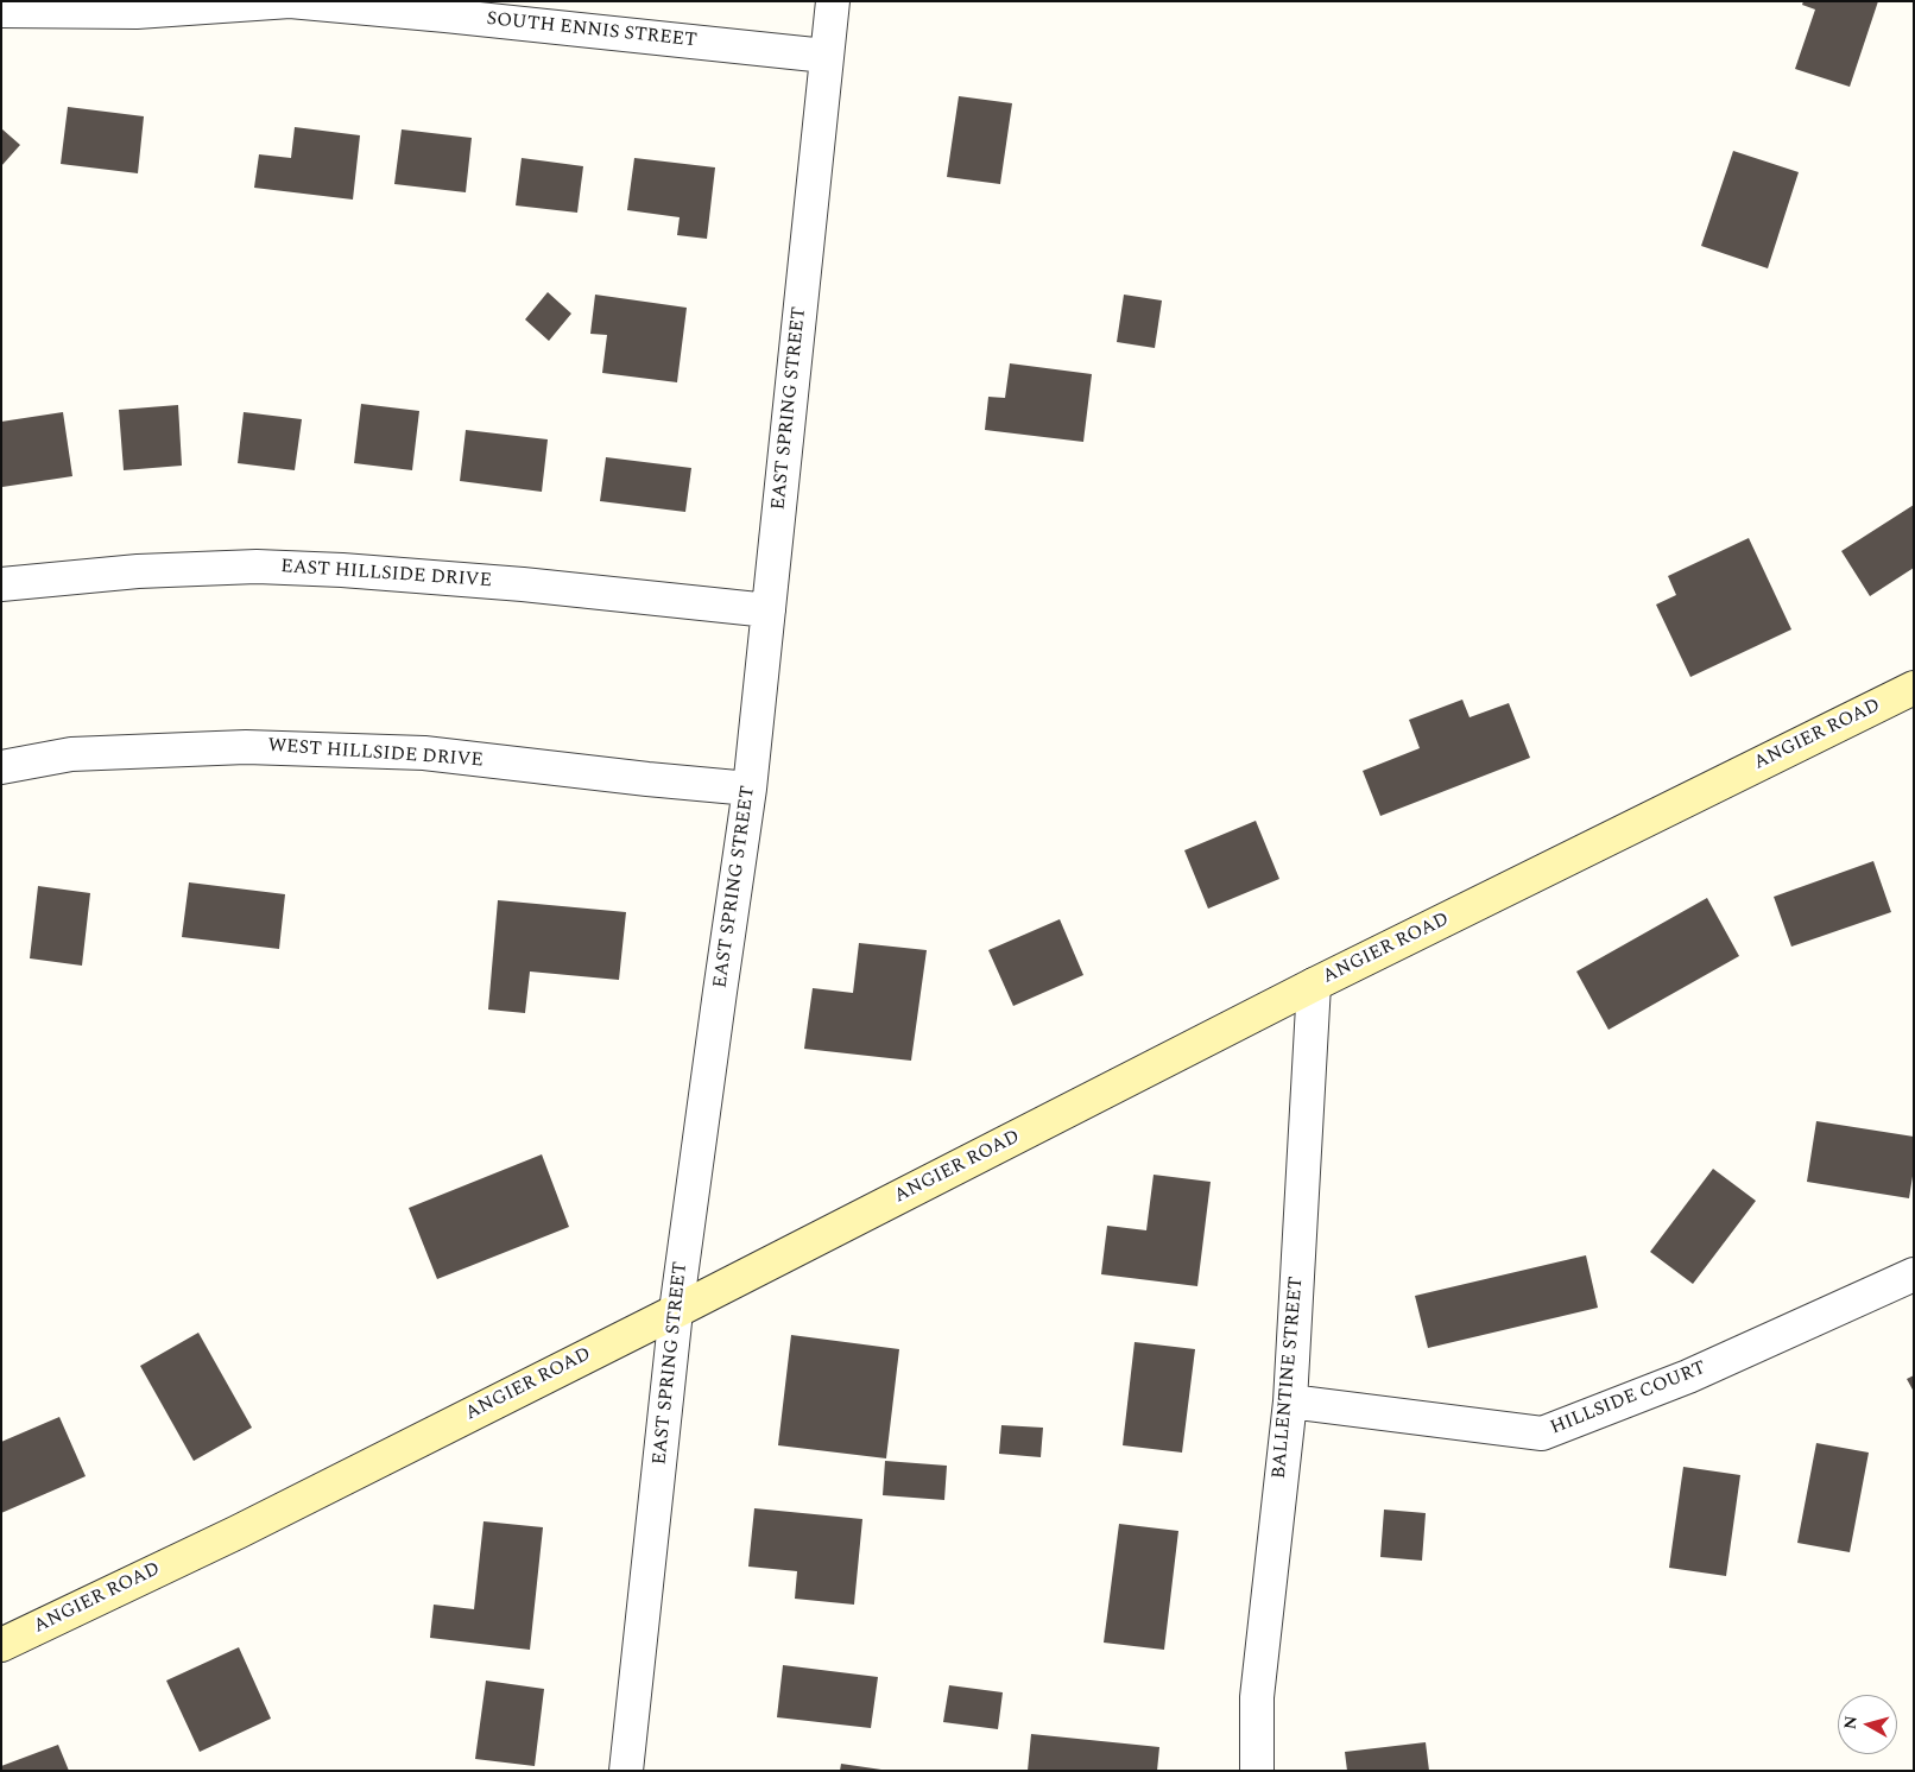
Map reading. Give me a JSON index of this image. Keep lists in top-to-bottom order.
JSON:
{
  "streets": {
    "street": [
      "SOUTH ENNIS STREET",
      "EAST SPRING STREET",
      "EAST HILLSIDE DRIVE",
      "ANGIER ROAD",
      "WEST HILLSIDE DRIVE",
      "BALLENTINE STREET",
      "HILLSIDE COURT"
    ]
  },
  "crossings": [
    ["SOUTH ENNIS STREET", "EAST SPRING STREET"],
    ["EAST SPRING STREET", "EAST HILLSIDE DRIVE"],
    ["EAST SPRING STREET", "ANGIER ROAD"],
    ["EAST SPRING STREET", "WEST HILLSIDE DRIVE"],
    ["ANGIER ROAD", "BALLENTINE STREET"],
    ["BALLENTINE STREET", "HILLSIDE COURT"]
  ],
  "north": "left"
}
